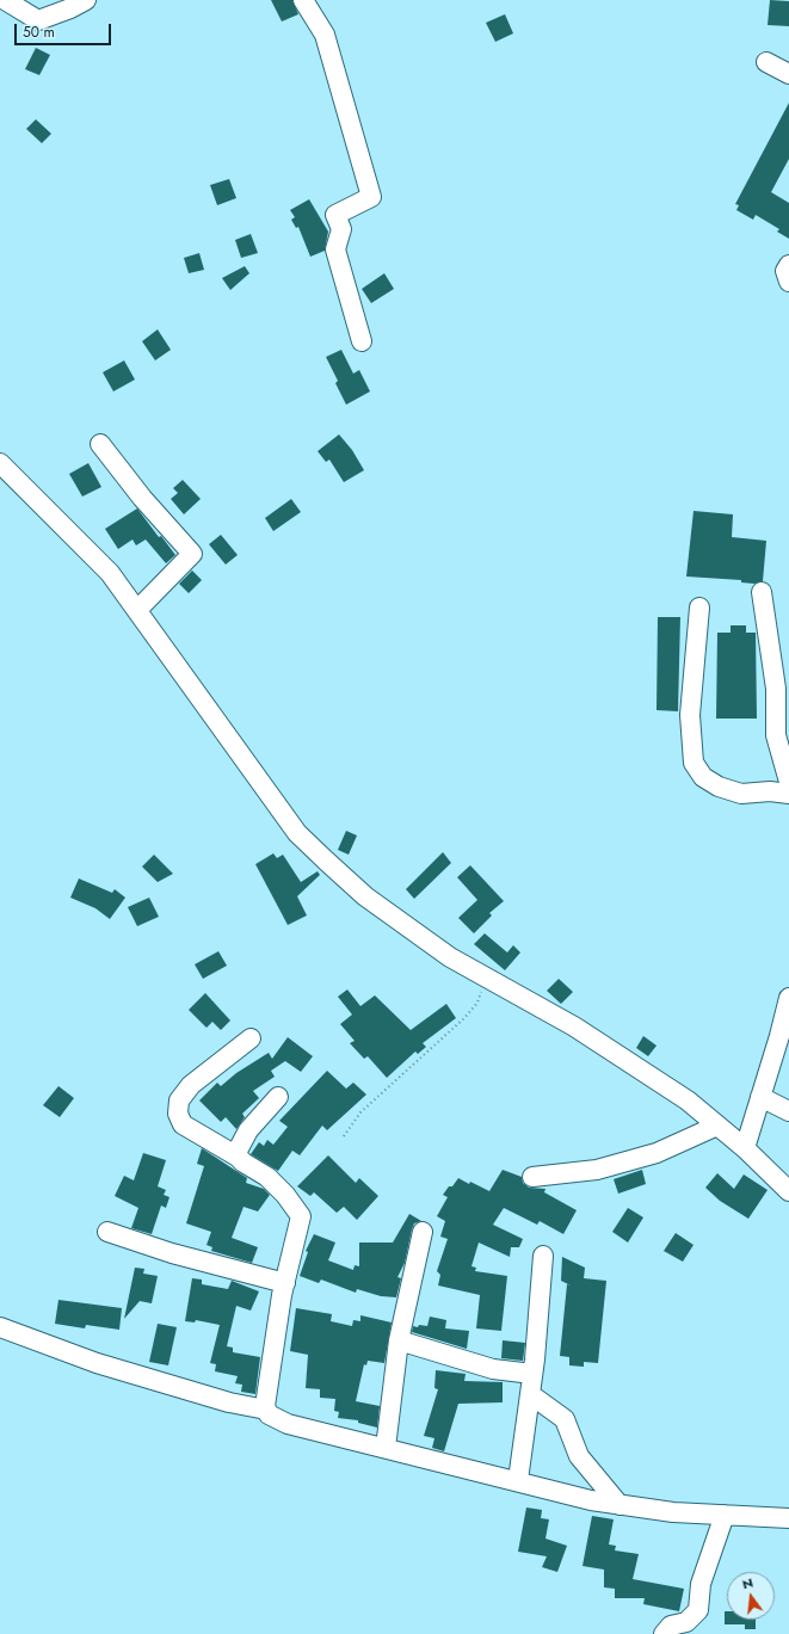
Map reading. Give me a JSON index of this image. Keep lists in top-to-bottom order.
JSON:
{
  "scale_bar": "50 m",
  "north": "top"
}
